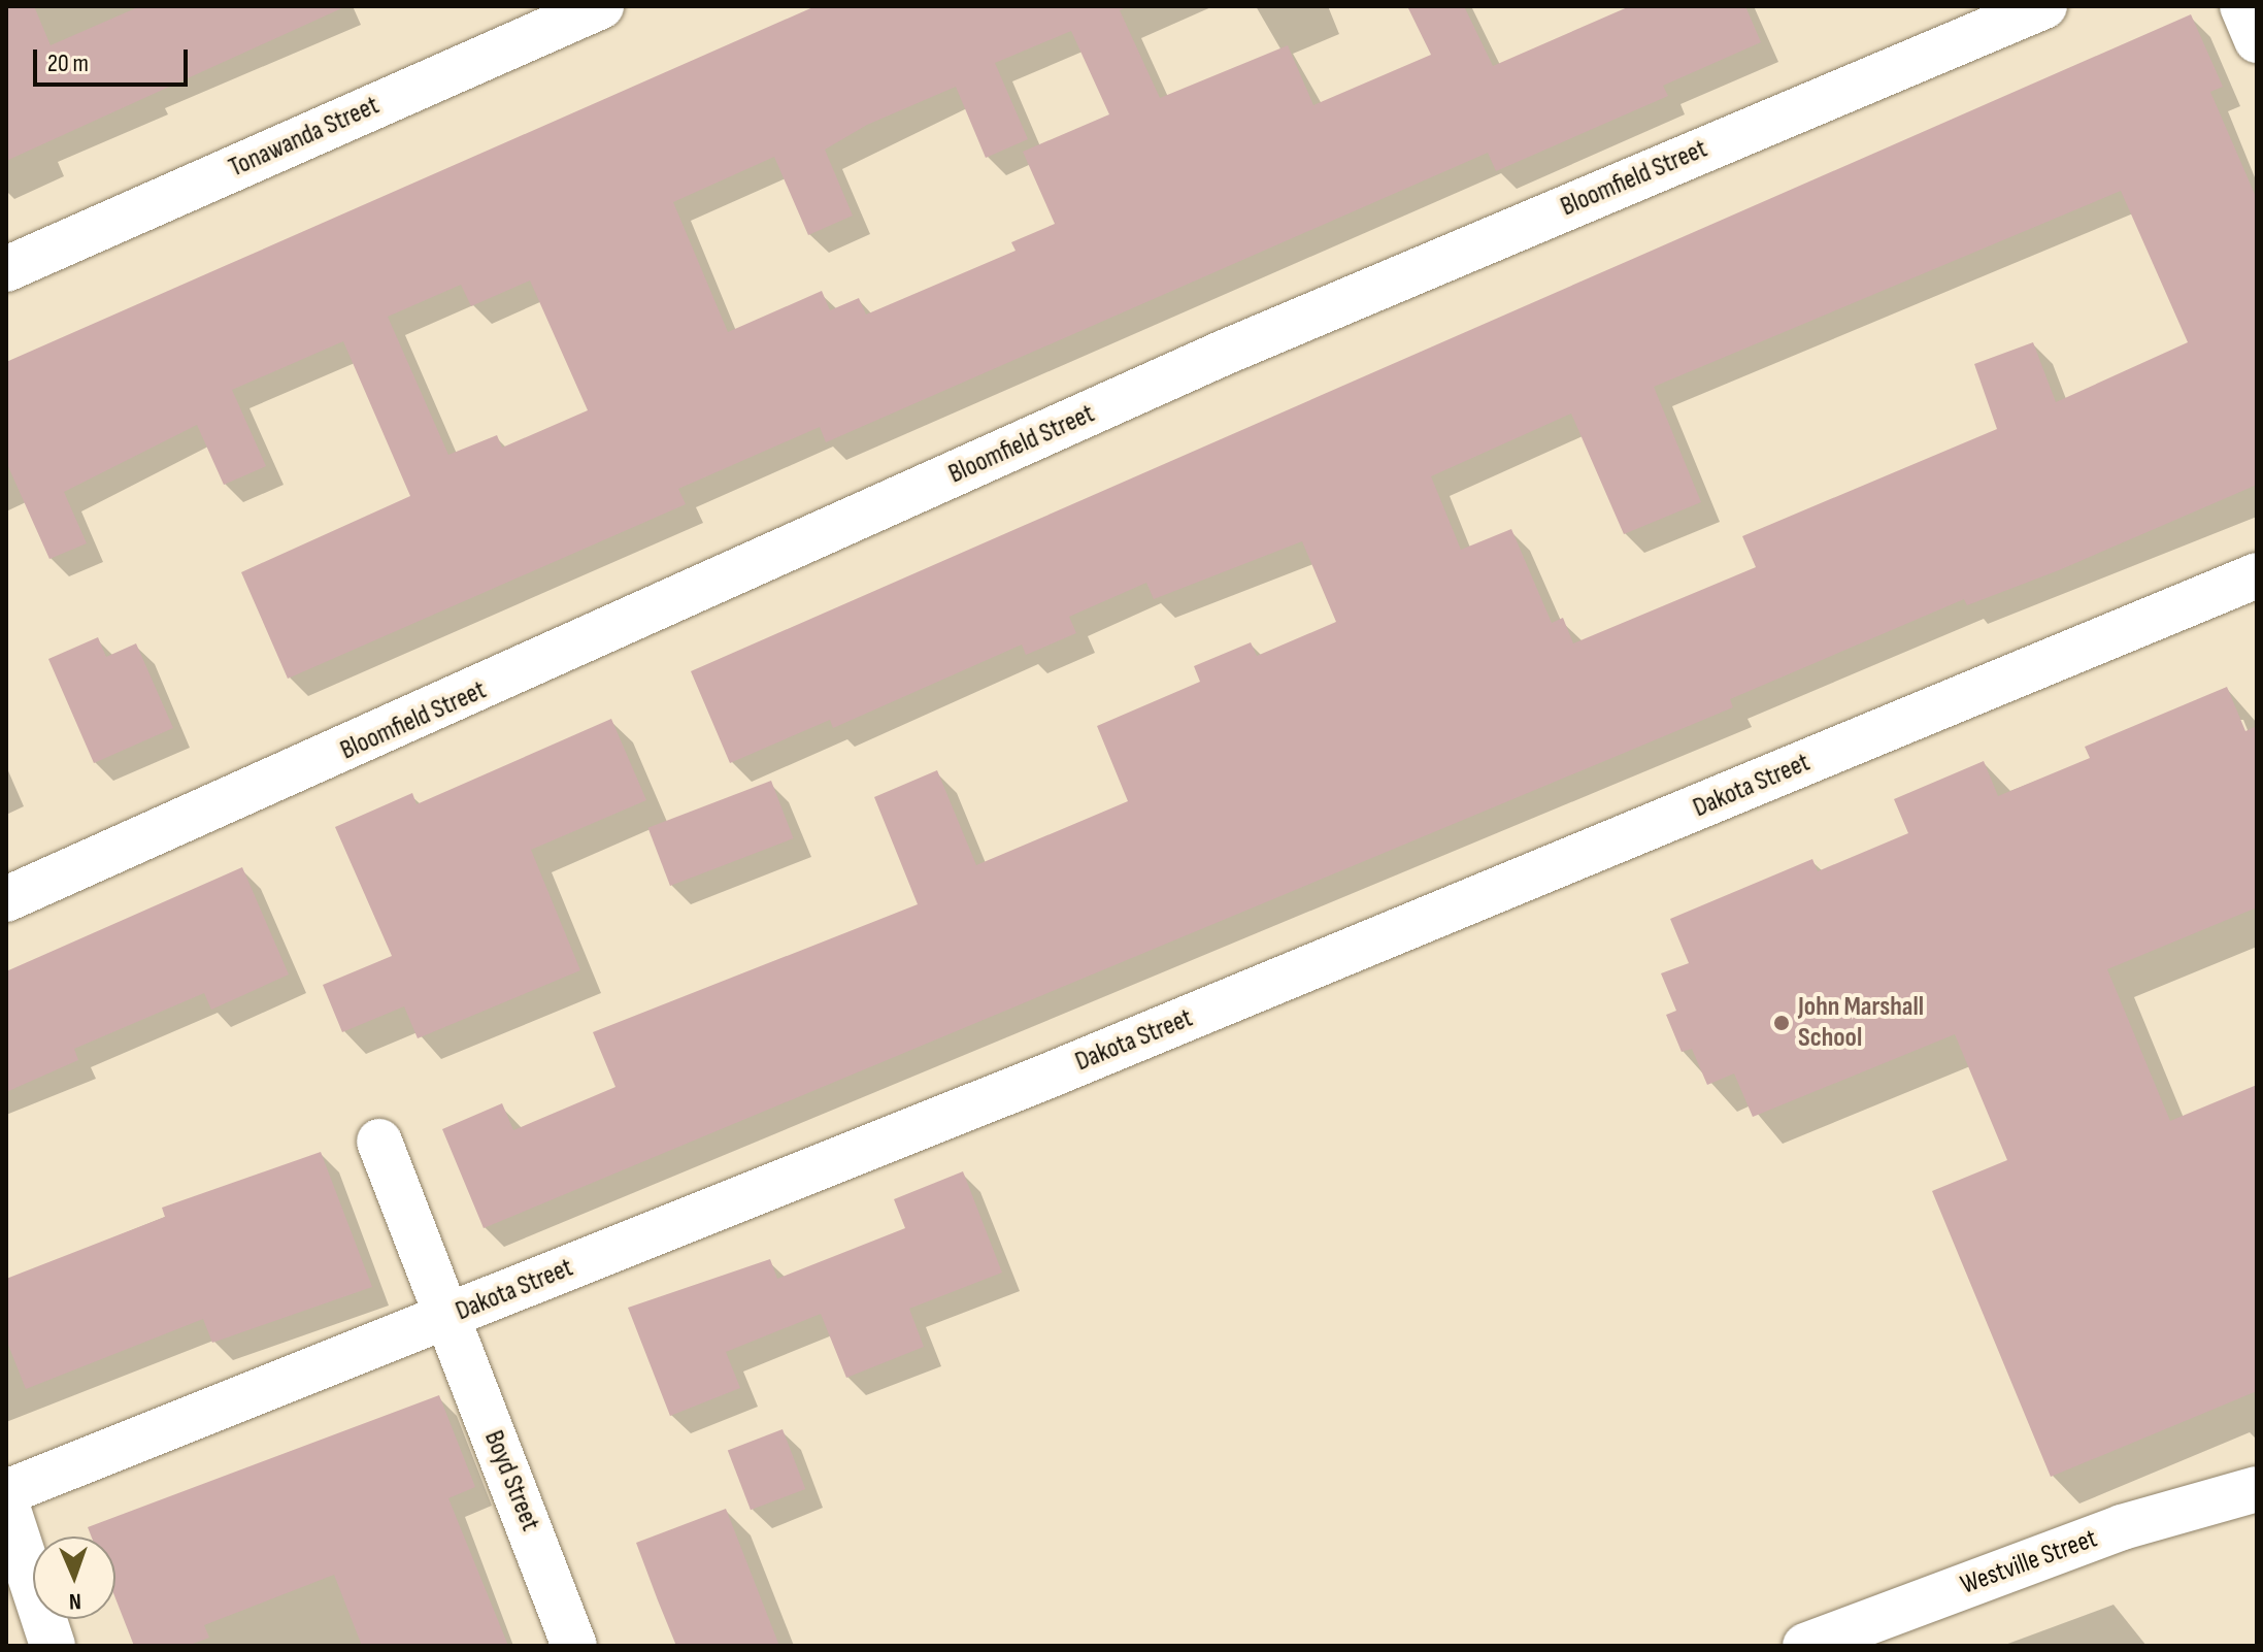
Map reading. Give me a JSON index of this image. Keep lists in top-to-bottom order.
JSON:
{
  "streets": {
    "street": [
      "Tonawanda Street",
      "Bloomfield Street",
      "Dakota Street",
      "Boyd Street",
      "Westville Street"
    ]
  },
  "crossings": [
    ["Dakota Street", "Boyd Street"]
  ],
  "places": ["John Marshall School"],
  "scale_bar": "20 m",
  "north": "bottom"
}
